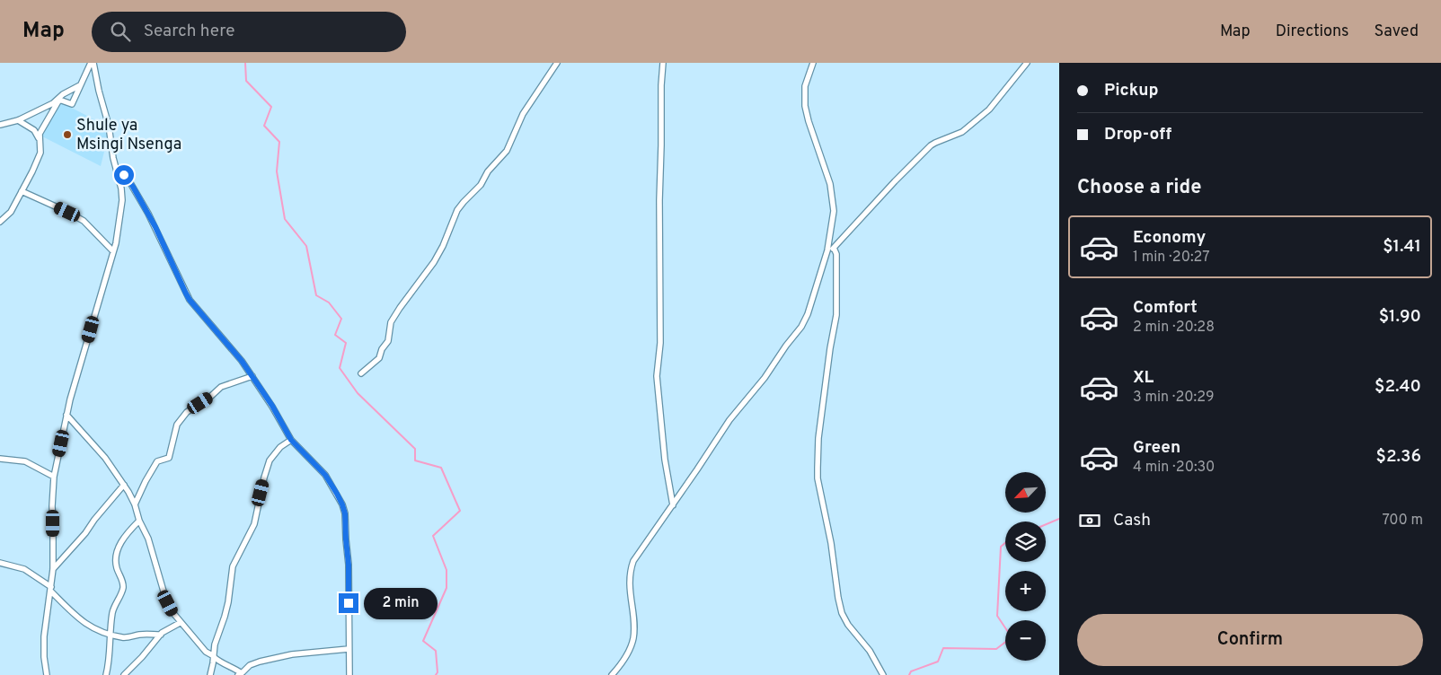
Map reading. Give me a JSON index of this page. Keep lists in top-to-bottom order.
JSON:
{
  "places": ["Shule ya Msingi Nsenga"],
  "north": "bottom left",
  "page": {
    "header": "Map",
    "search": "Search here",
    "nav": ["Map", "Directions", "Saved"],
    "banner": ["Pickup", "Drop-off"],
    "heading": "Choose a ride",
    "list": [
      {
        "name": "Economy",
        "note": "1 min · 20:27",
        "value": "$1.41"
      },
      {
        "name": "Comfort",
        "note": "2 min · 20:28",
        "value": "$1.90"
      },
      {
        "name": "XL",
        "note": "3 min · 20:29",
        "value": "$2.40"
      },
      {
        "name": "Green",
        "note": "4 min · 20:30",
        "value": "$2.36"
      }
    ],
    "map_buttons": ["+", "−"],
    "pay": ["Cash", "700 m"],
    "bubble": "2 min",
    "buttons": "Confirm"
  }
}
